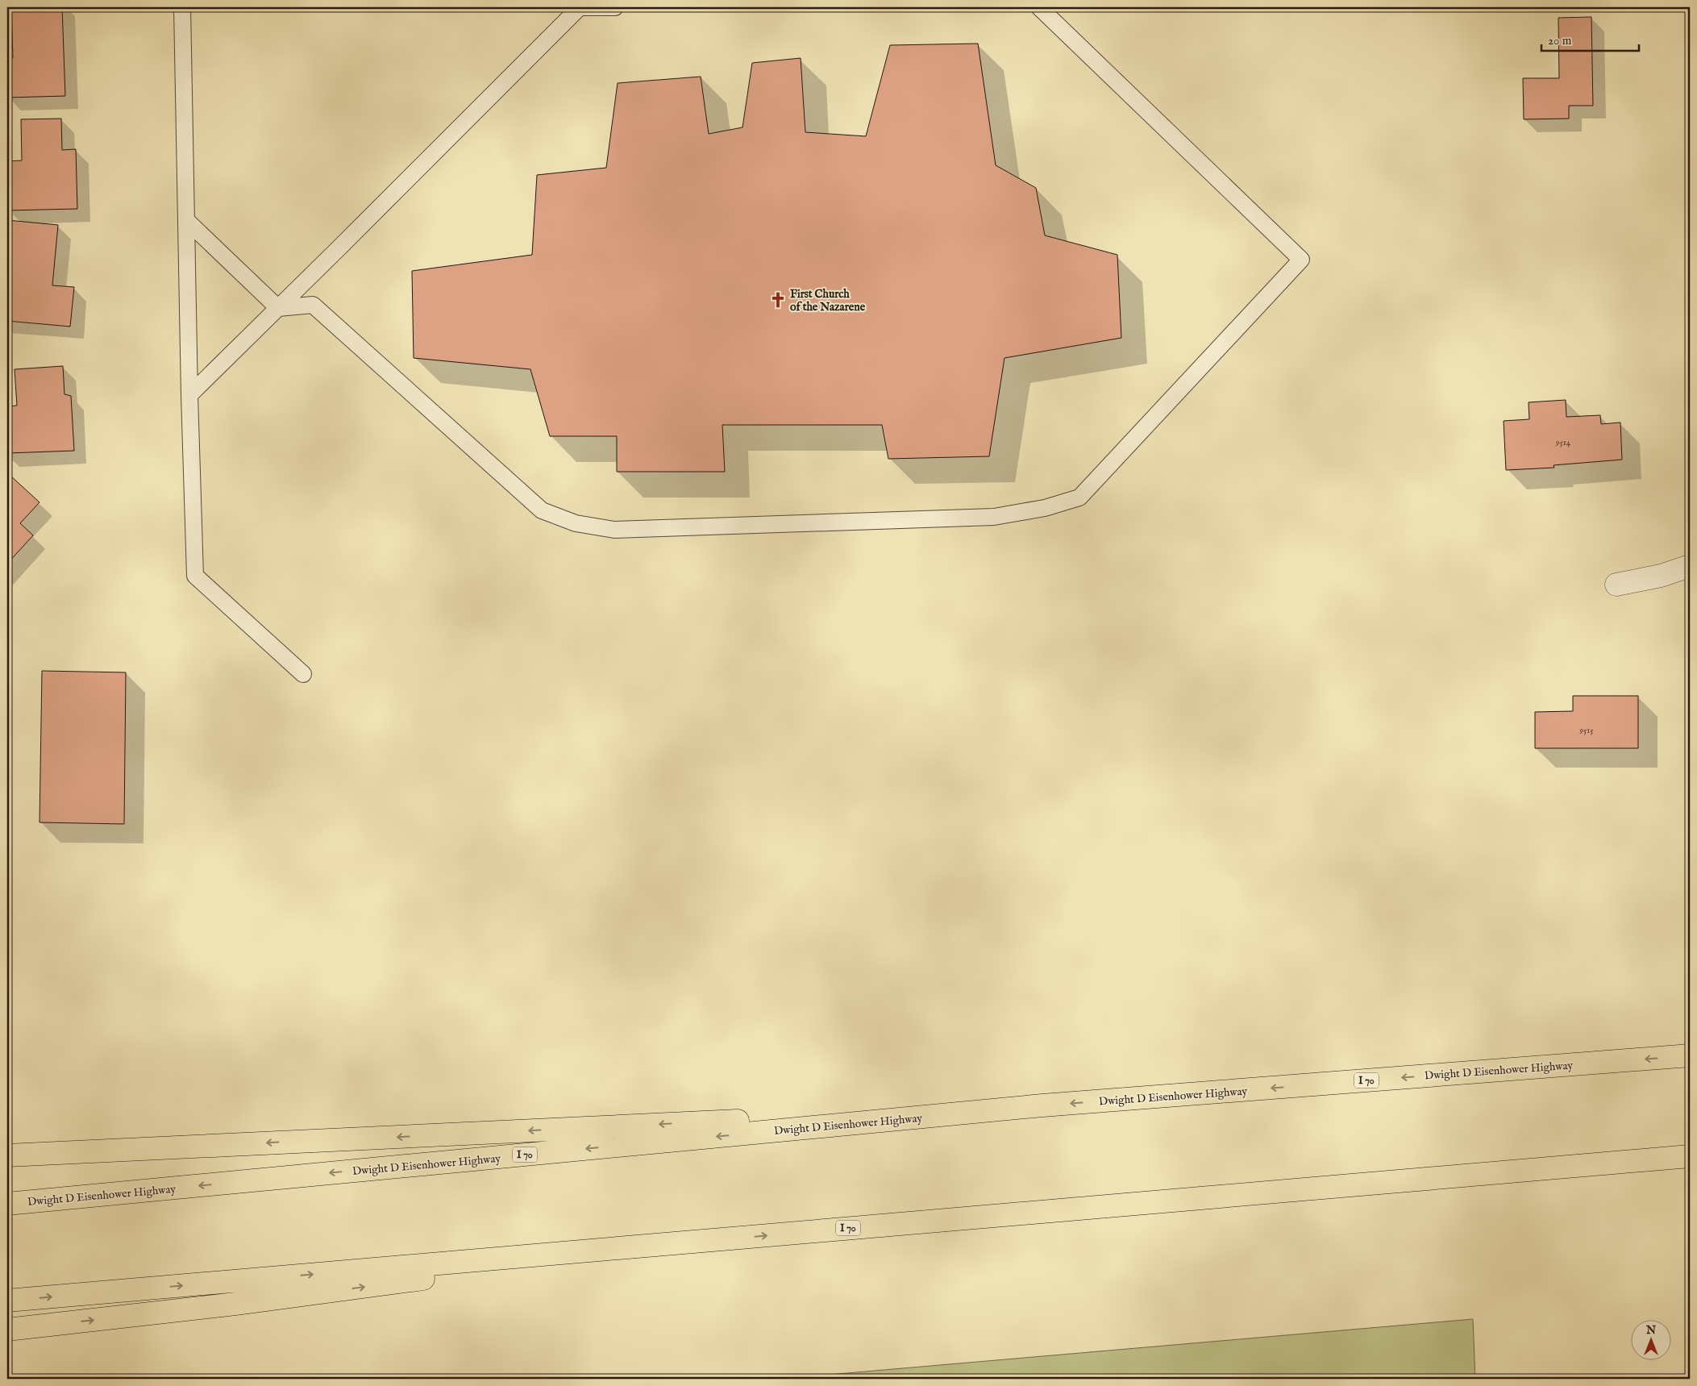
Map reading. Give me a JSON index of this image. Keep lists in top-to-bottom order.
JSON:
{
  "streets": {
    "highway": ["Dwight D Eisenhower Highway", "I 70"]
  },
  "places": {
    "church": ["First Church of the Nazarene"]
  },
  "house_numbers": ["9514", "9515"],
  "scale_bar": "20 m",
  "north": "top"
}
